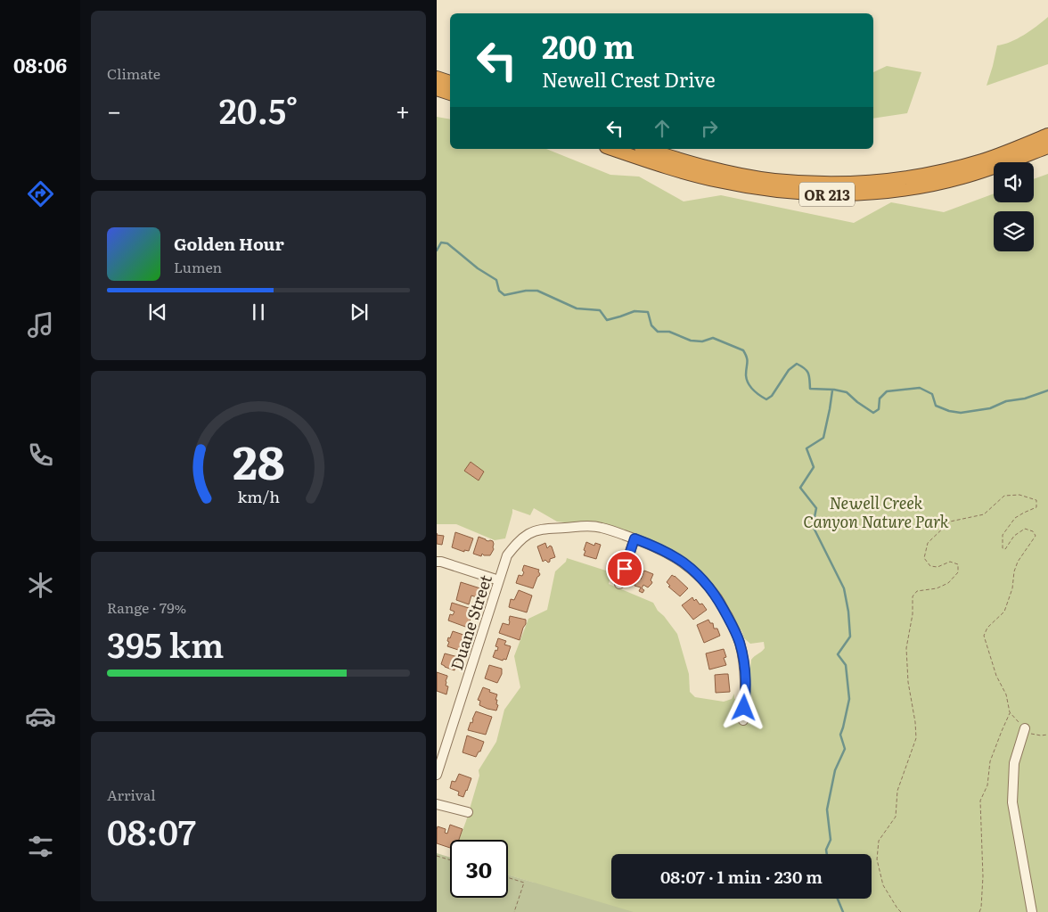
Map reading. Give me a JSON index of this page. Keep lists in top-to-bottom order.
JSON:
{
  "streets": {
    "highway": ["OR 213"],
    "street": ["Duane Street"]
  },
  "parks": ["Newell Creek Canyon Nature Park"],
  "page": {
    "tabs": "08:06",
    "tile": [
      "Climate",
      ["Range · 79%", "395 km"],
      ["Arrival", "08:07"]
    ],
    "turn": ["200 m", "Newell Crest Drive"],
    "heat": ["−", "20.5°", "+"],
    "song": ["Golden Hour", "Lumen"],
    "limit": "30",
    "trip": "08:07 · 1 min · 230 m",
    "gauge": ["28", "km/h"]
  }
}
